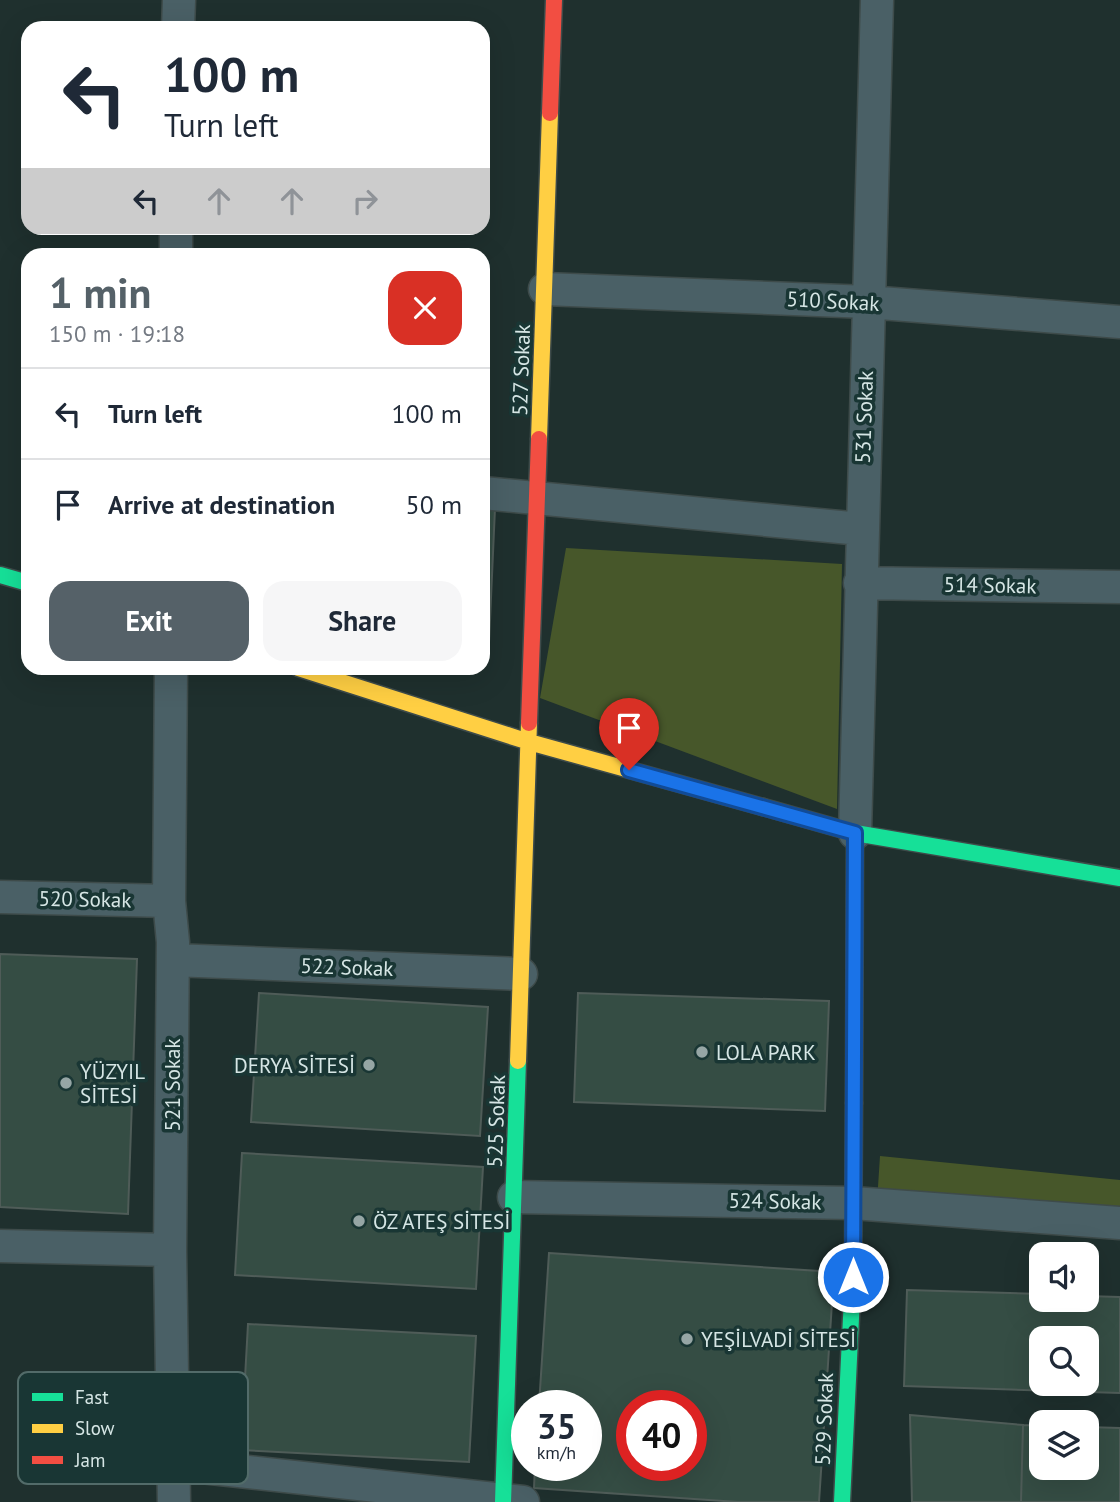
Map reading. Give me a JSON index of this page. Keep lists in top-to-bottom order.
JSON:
{
  "streets": {
    "street": [
      "510 Sokak",
      "527 Sokak",
      "531 Sokak",
      "514 Sokak",
      "520 Sokak",
      "522 Sokak",
      "521 Sokak",
      "525 Sokak",
      "524 Sokak",
      "529 Sokak"
    ]
  },
  "crossings": [
    ["510 Sokak", "527 Sokak"],
    ["510 Sokak", "531 Sokak"],
    ["527 Sokak", "525 Sokak"],
    ["531 Sokak", "514 Sokak"],
    ["531 Sokak", "529 Sokak"],
    ["520 Sokak", "521 Sokak"],
    ["522 Sokak", "521 Sokak"],
    ["522 Sokak", "525 Sokak"],
    ["525 Sokak", "524 Sokak"],
    ["524 Sokak", "529 Sokak"]
  ],
  "places": [
    "LOLA PARK",
    "DERYA SİTESİ",
    "YÜZYIL SİTESİ",
    "ÖZ ATEŞ SİTESİ",
    "YEŞİLVADİ SİTESİ"
  ],
  "legend": ["Fast", "Slow", "Jam"],
  "page": {
    "turn": ["100 m", "Turn left"],
    "heading": ["1 min", "150 m · 19:18"],
    "list": [
      {
        "name": "Turn left",
        "value": "100 m"
      },
      {
        "name": "Arrive at destination",
        "value": "50 m"
      }
    ],
    "buttons": ["Exit", "Share"],
    "speed": "35 km/h",
    "limit": "40"
  }
}
